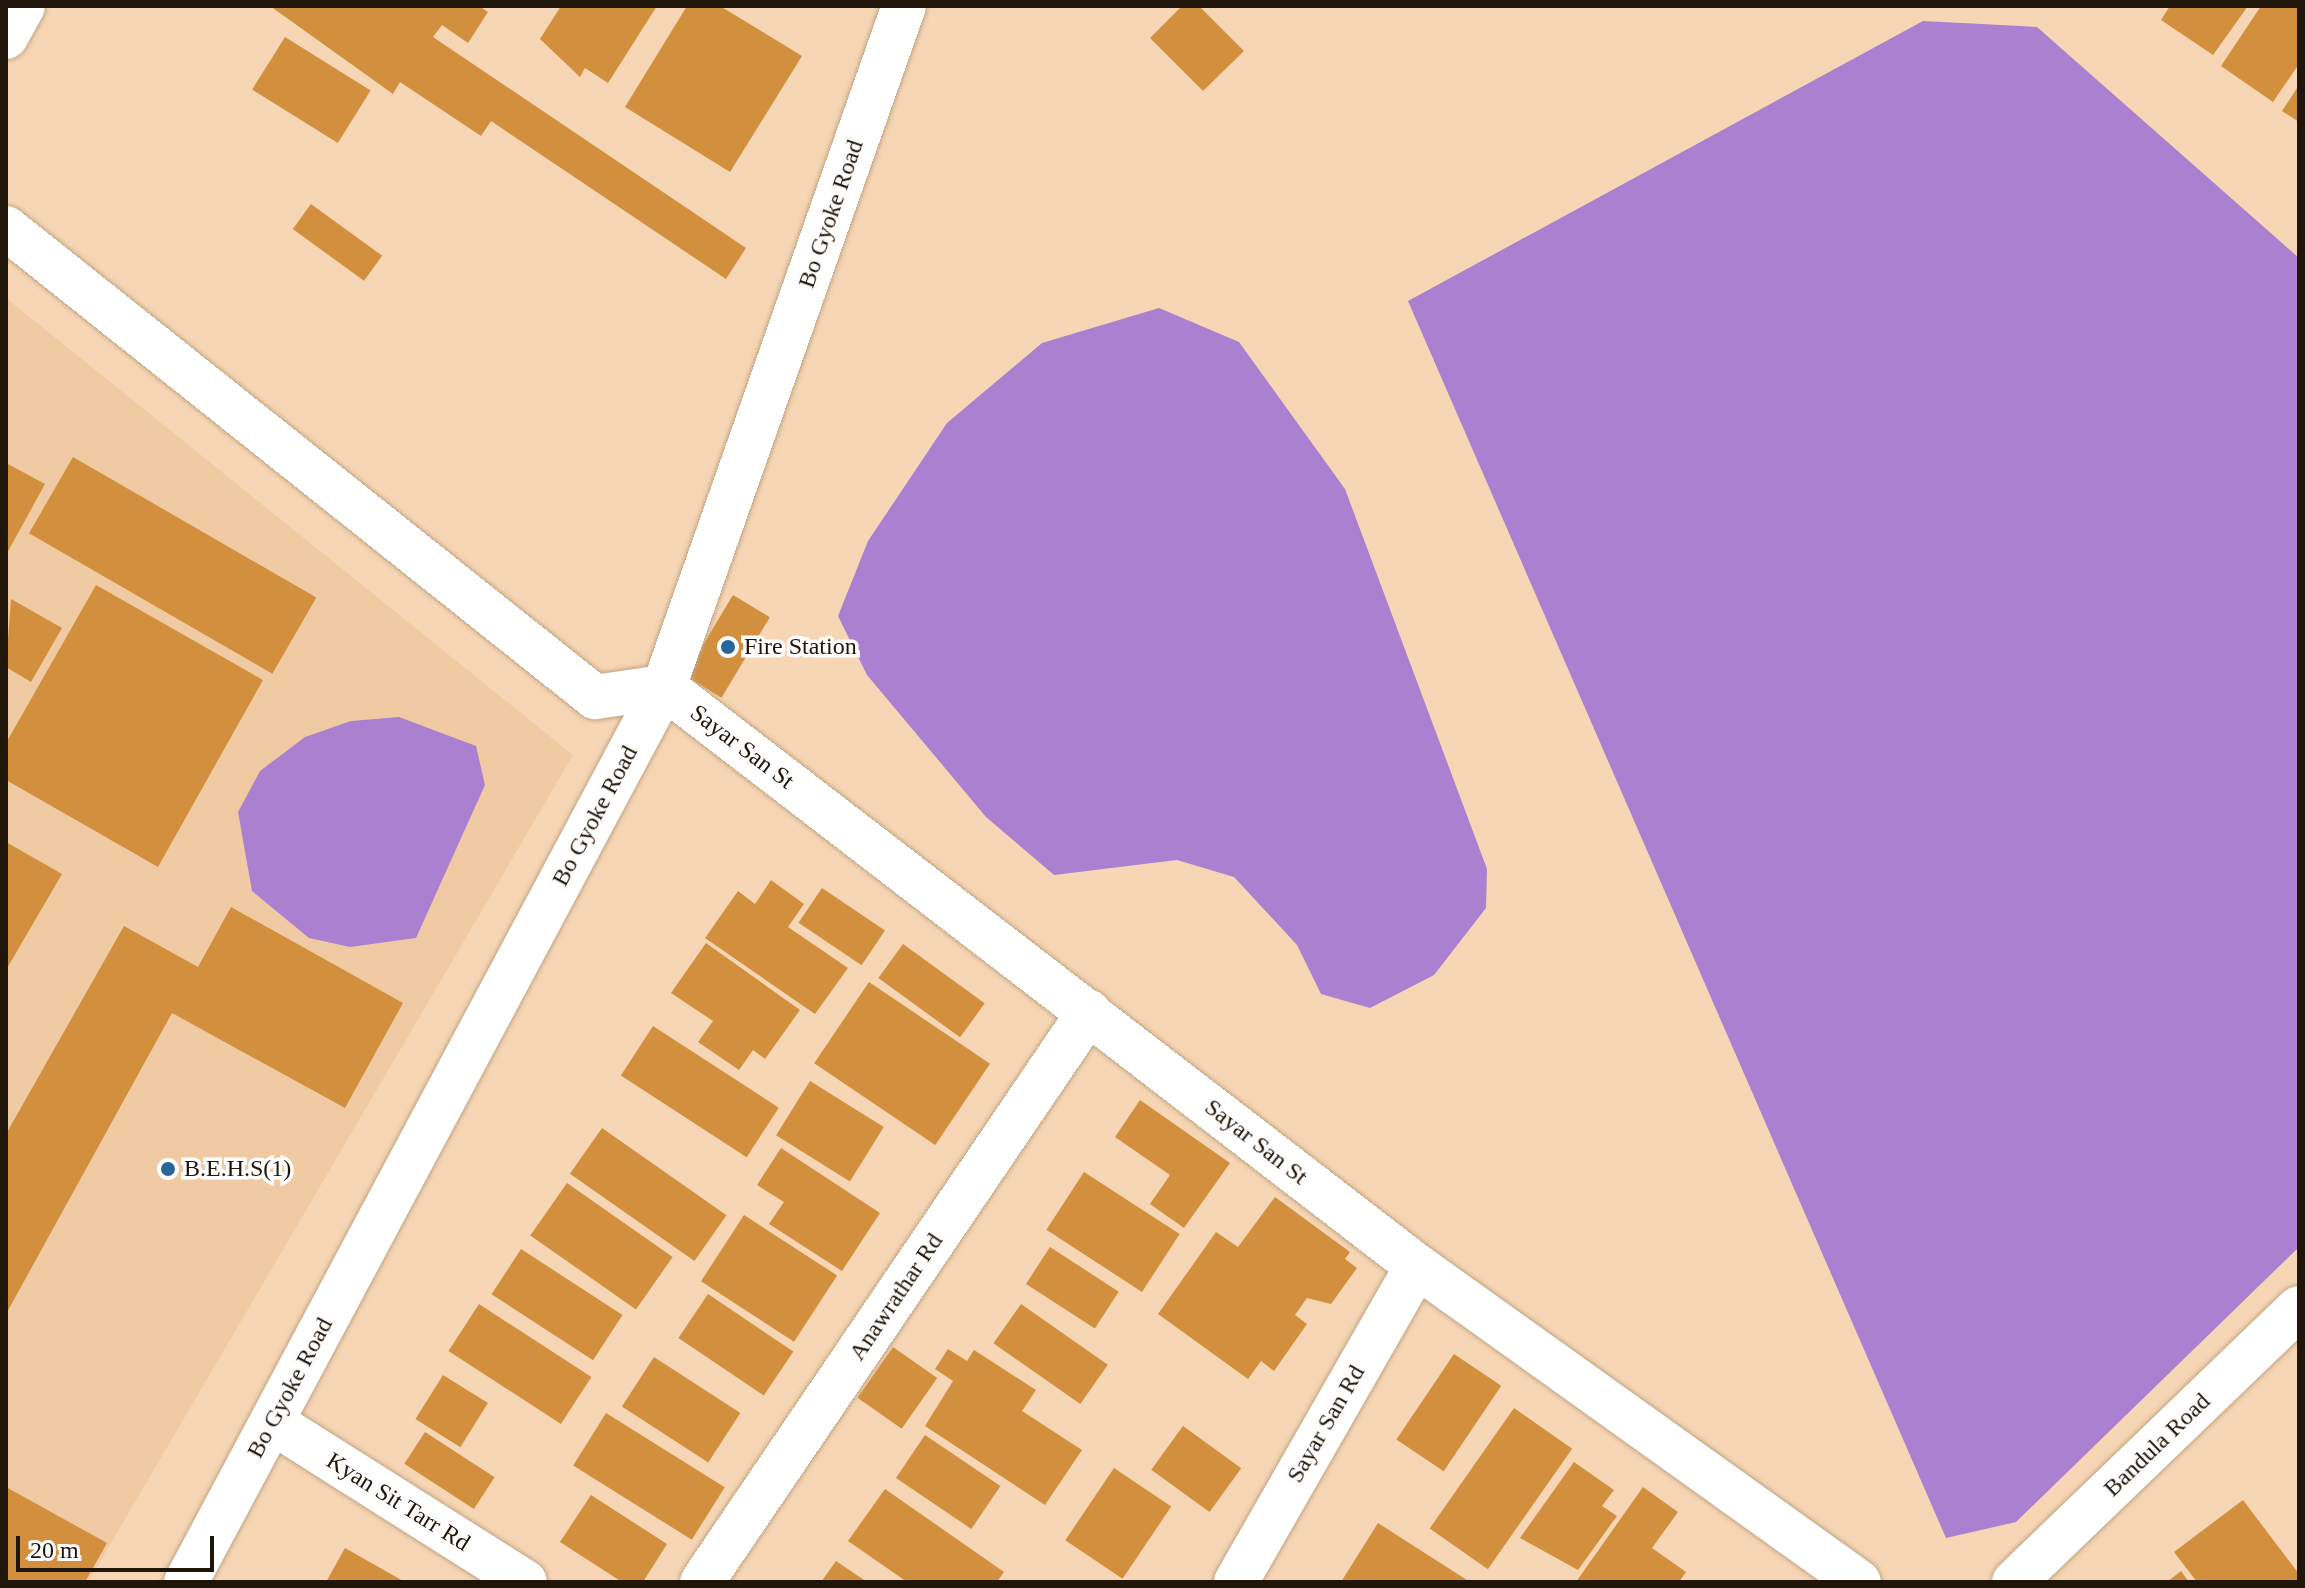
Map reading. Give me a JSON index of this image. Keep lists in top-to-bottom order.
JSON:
{
  "streets": {
    "street": [
      "Bo Gyoke Road",
      "Sayar San St",
      "Anawrathar Rd",
      "Sayar San Rd",
      "Bandula Road",
      "Kyan Sit Tarr Rd"
    ]
  },
  "crossings": [
    ["Bo Gyoke Road", "Sayar San St"],
    ["Bo Gyoke Road", "Kyan Sit Tarr Rd"],
    ["Sayar San St", "Anawrathar Rd"],
    ["Sayar San St", "Sayar San Rd"]
  ],
  "places": ["Fire Station", "B.E.H.S(1)"],
  "scale_bar": "20 m"
}
